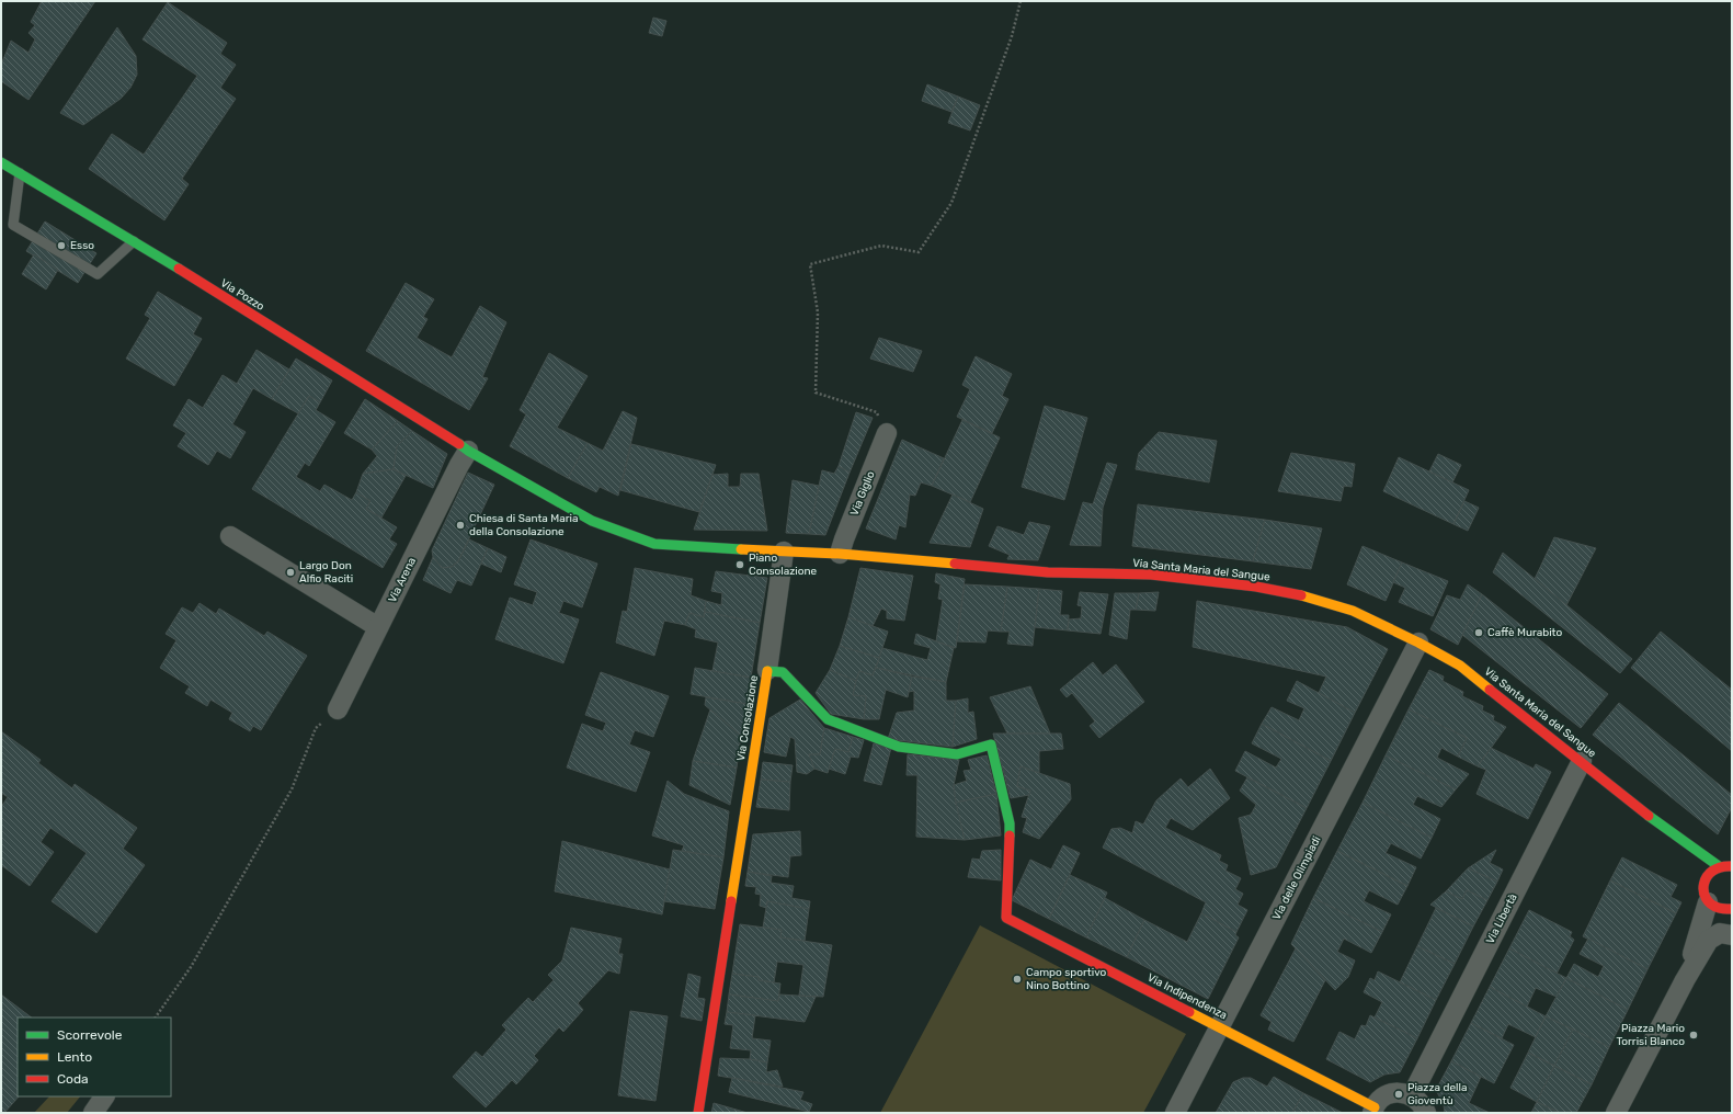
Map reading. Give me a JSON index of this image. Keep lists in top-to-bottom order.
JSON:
{
  "streets": {
    "street": [
      "Via Pozzo",
      "Via Giglio",
      "Via Santa Maria del Sangue",
      "Via Arena",
      "Via Consolazione",
      "Via delle Olimpiadi",
      "Via Libertà",
      "Via Indipendenza"
    ]
  },
  "crossings": [
    ["Via Pozzo", "Via Santa Maria del Sangue"],
    ["Via Pozzo", "Via Arena"],
    ["Via Giglio", "Via Santa Maria del Sangue"],
    ["Via Santa Maria del Sangue", "Via delle Olimpiadi"],
    ["Via Santa Maria del Sangue", "Via Libertà"],
    ["Via Consolazione", "Via Indipendenza"],
    ["Via delle Olimpiadi", "Via Indipendenza"]
  ],
  "places": [
    "Esso",
    "Chiesa di Santa Maria della Consolazione",
    "Piano Consolazione",
    "Largo Don Alfio Raciti",
    "Caffè Murabito",
    "Campo sportivo Nino Bottino",
    "Piazza Mario Torrisi Blanco",
    "Piazza della Gioventù"
  ],
  "legend": ["Scorrevole", "Lento", "Coda"]
}
